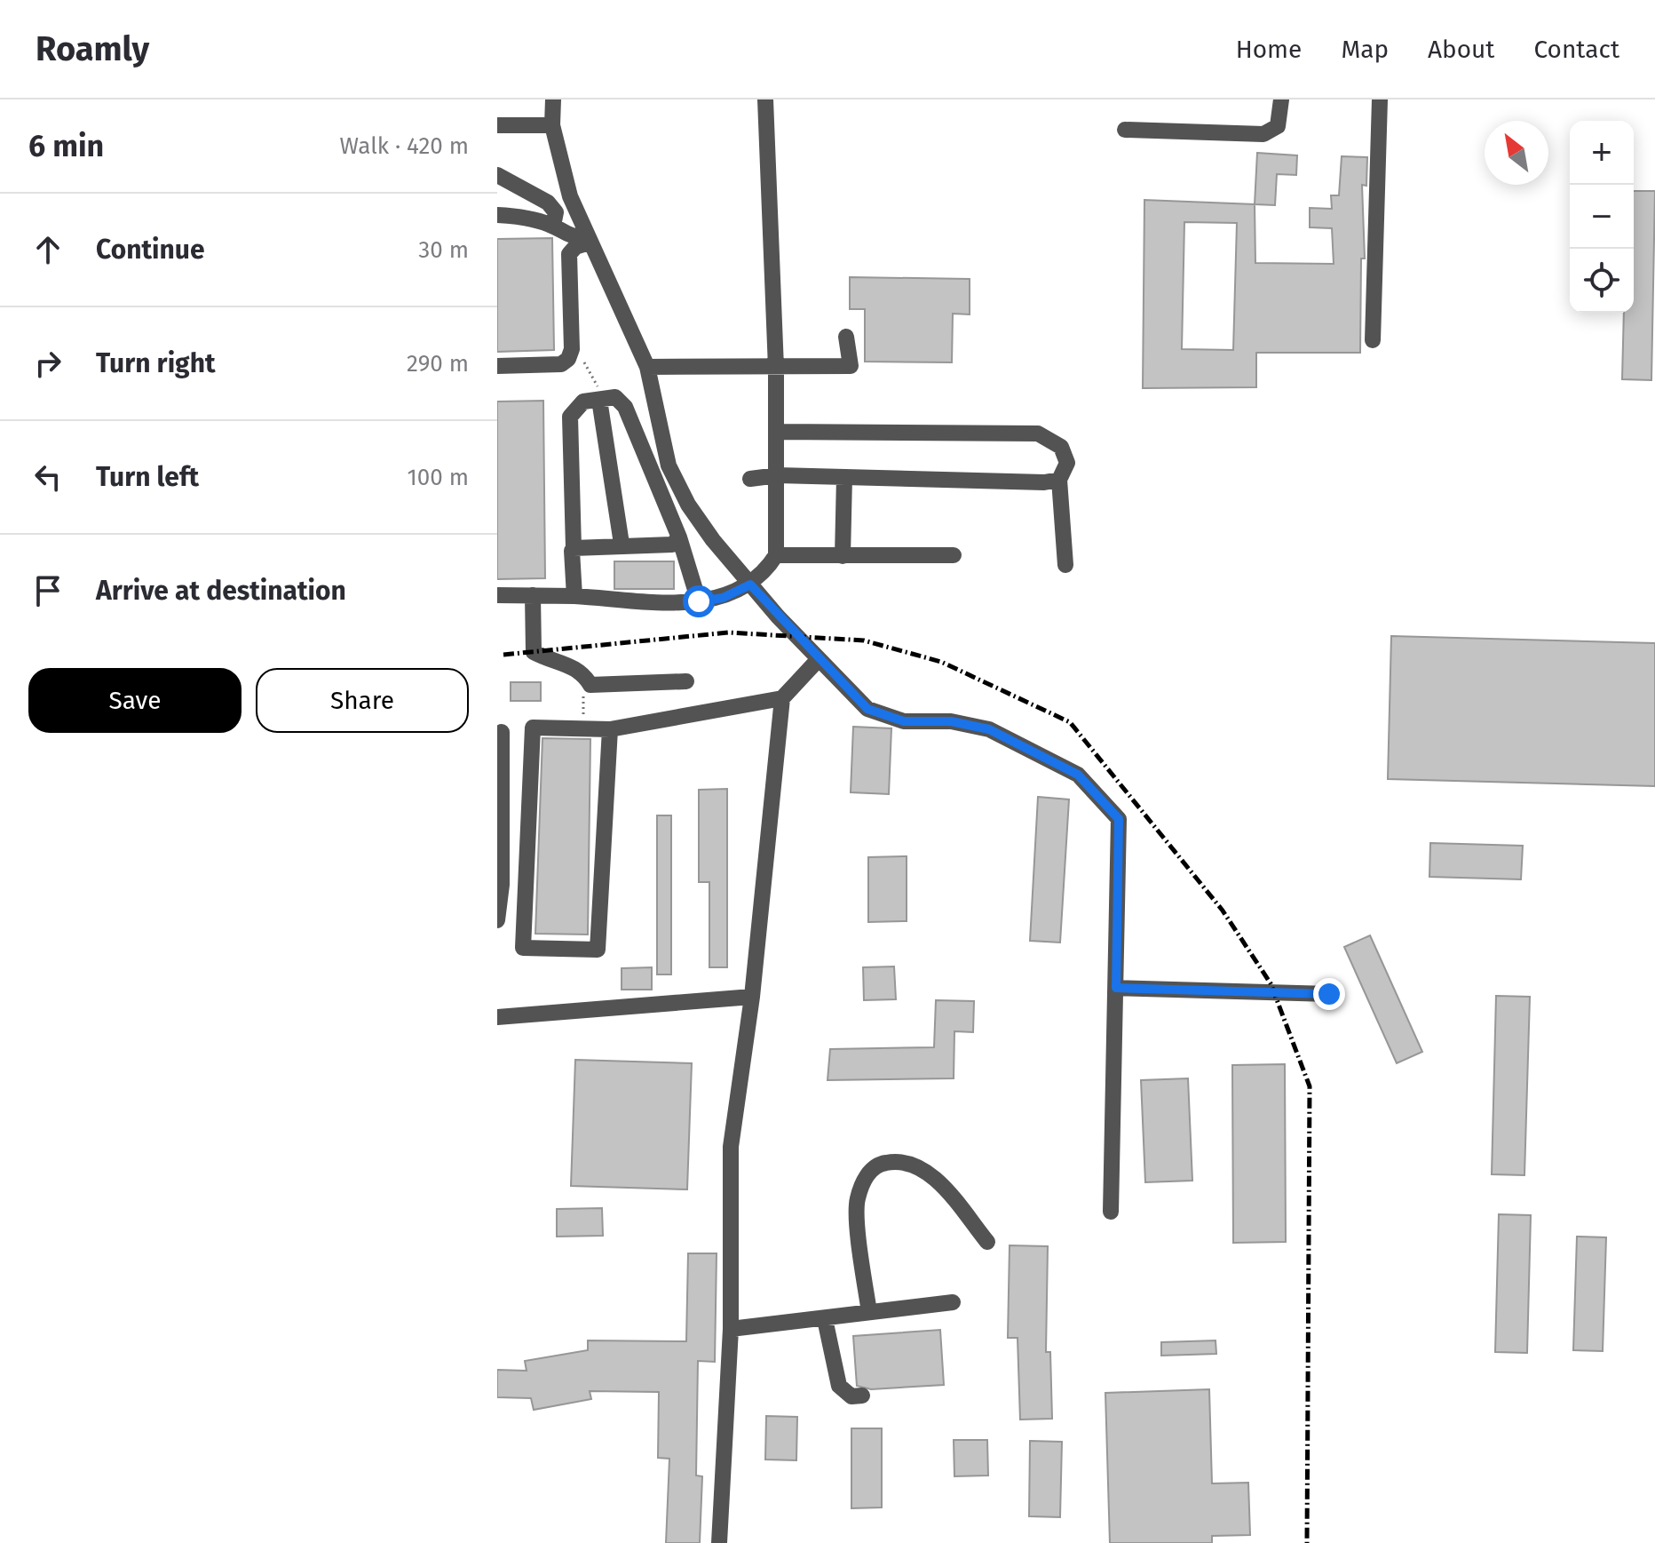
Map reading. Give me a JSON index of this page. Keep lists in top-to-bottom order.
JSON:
{
  "north": "top left",
  "page": {
    "header": "Roamly",
    "nav": [
      "Home",
      "Map",
      "About",
      "Contact"
    ],
    "heading": ["6 min", "Walk · 420 m"],
    "map_buttons": ["+", "−"],
    "list": [
      ["Continue", "30 m"],
      ["Turn right", "290 m"],
      ["Turn left", "100 m"],
      "Arrive at destination"
    ],
    "buttons": ["Save", "Share"]
  }
}
